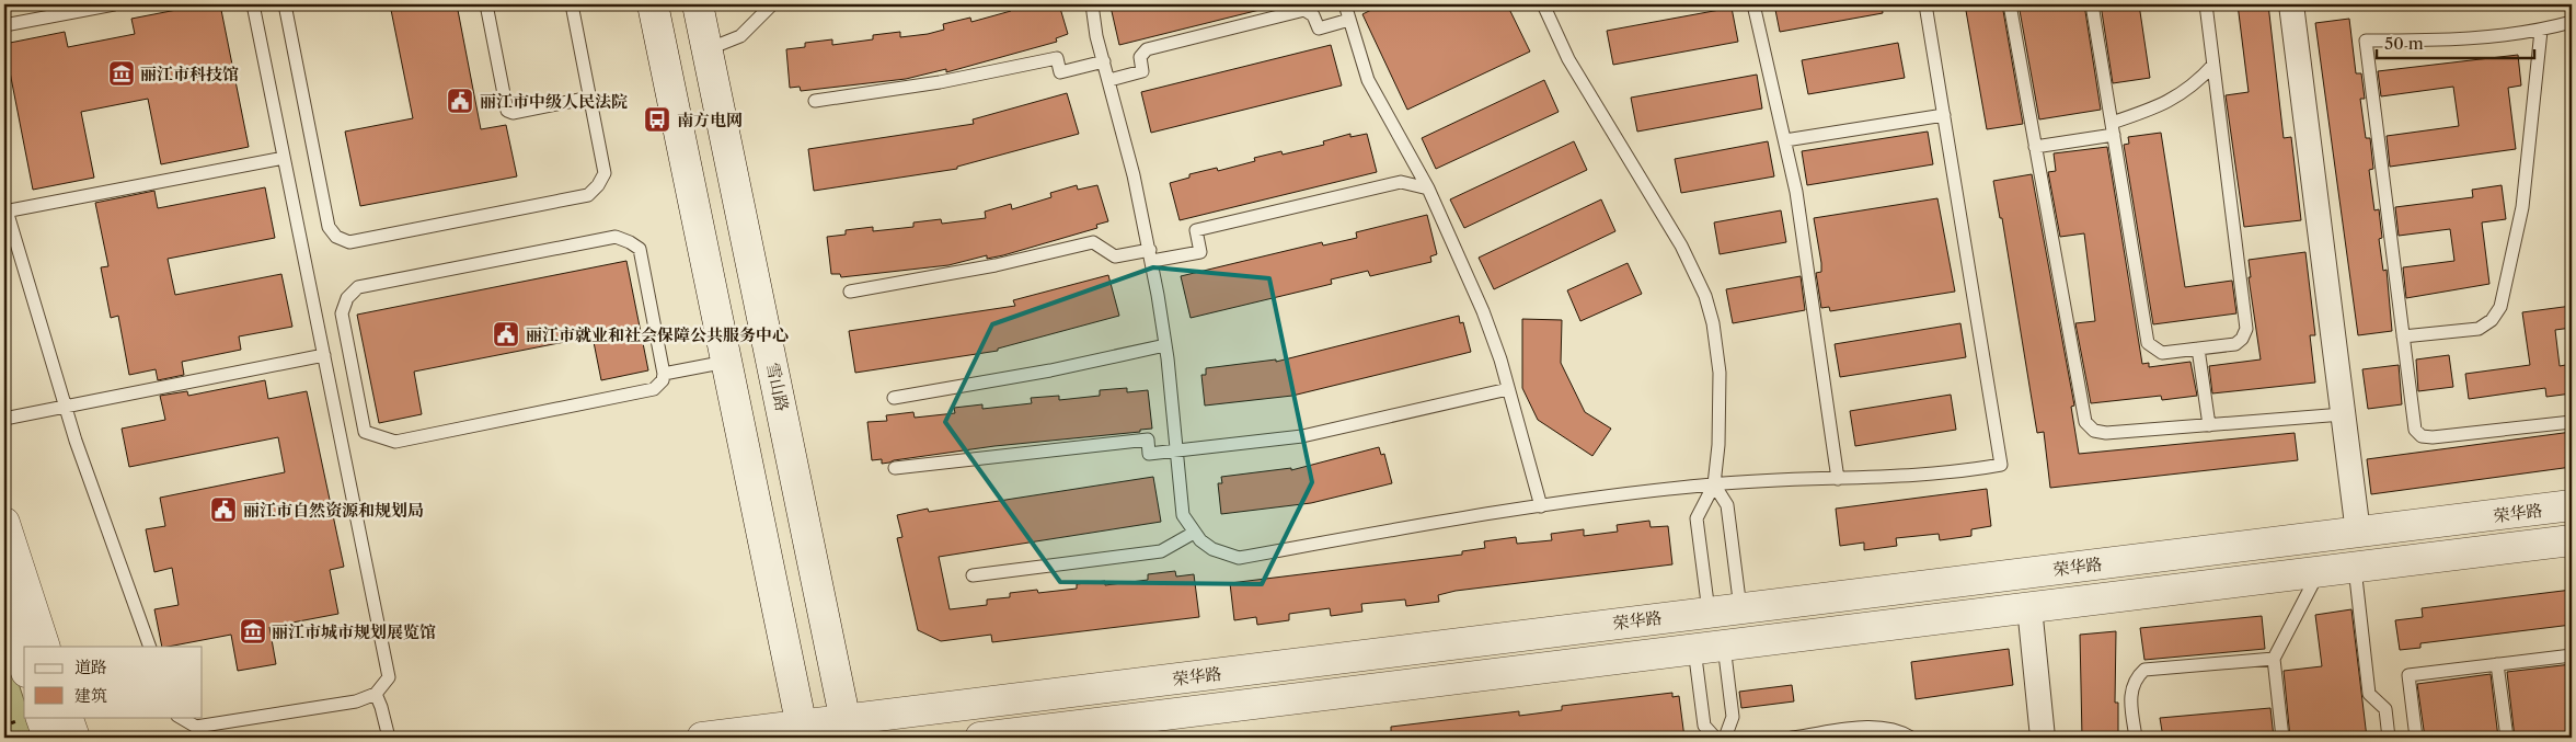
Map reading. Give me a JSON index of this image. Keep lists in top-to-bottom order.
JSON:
{
  "streets": {
    "street": ["雪山路", "荣华路"]
  },
  "crossings": [
    ["雪山路", "荣华路"]
  ],
  "places": {
    "museum": ["丽江市科技馆", "丽江市城市规划展览馆"],
    "public building": ["丽江市中级人民法院", "丽江市就业和社会保障公共服务中心", "丽江市自然资源和规划局"],
    "bus stop": ["南方电网"]
  },
  "legend": ["道路", "建筑"],
  "scale_bar": "50 m"
}
